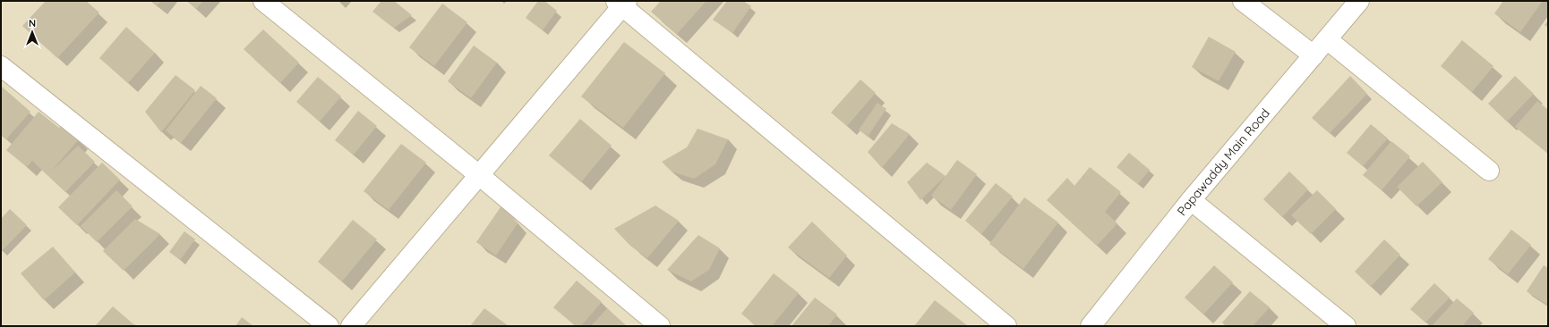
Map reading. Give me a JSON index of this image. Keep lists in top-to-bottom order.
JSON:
{
  "streets": {
    "street": ["Papawaddy Main Road"]
  },
  "north": "top"
}
